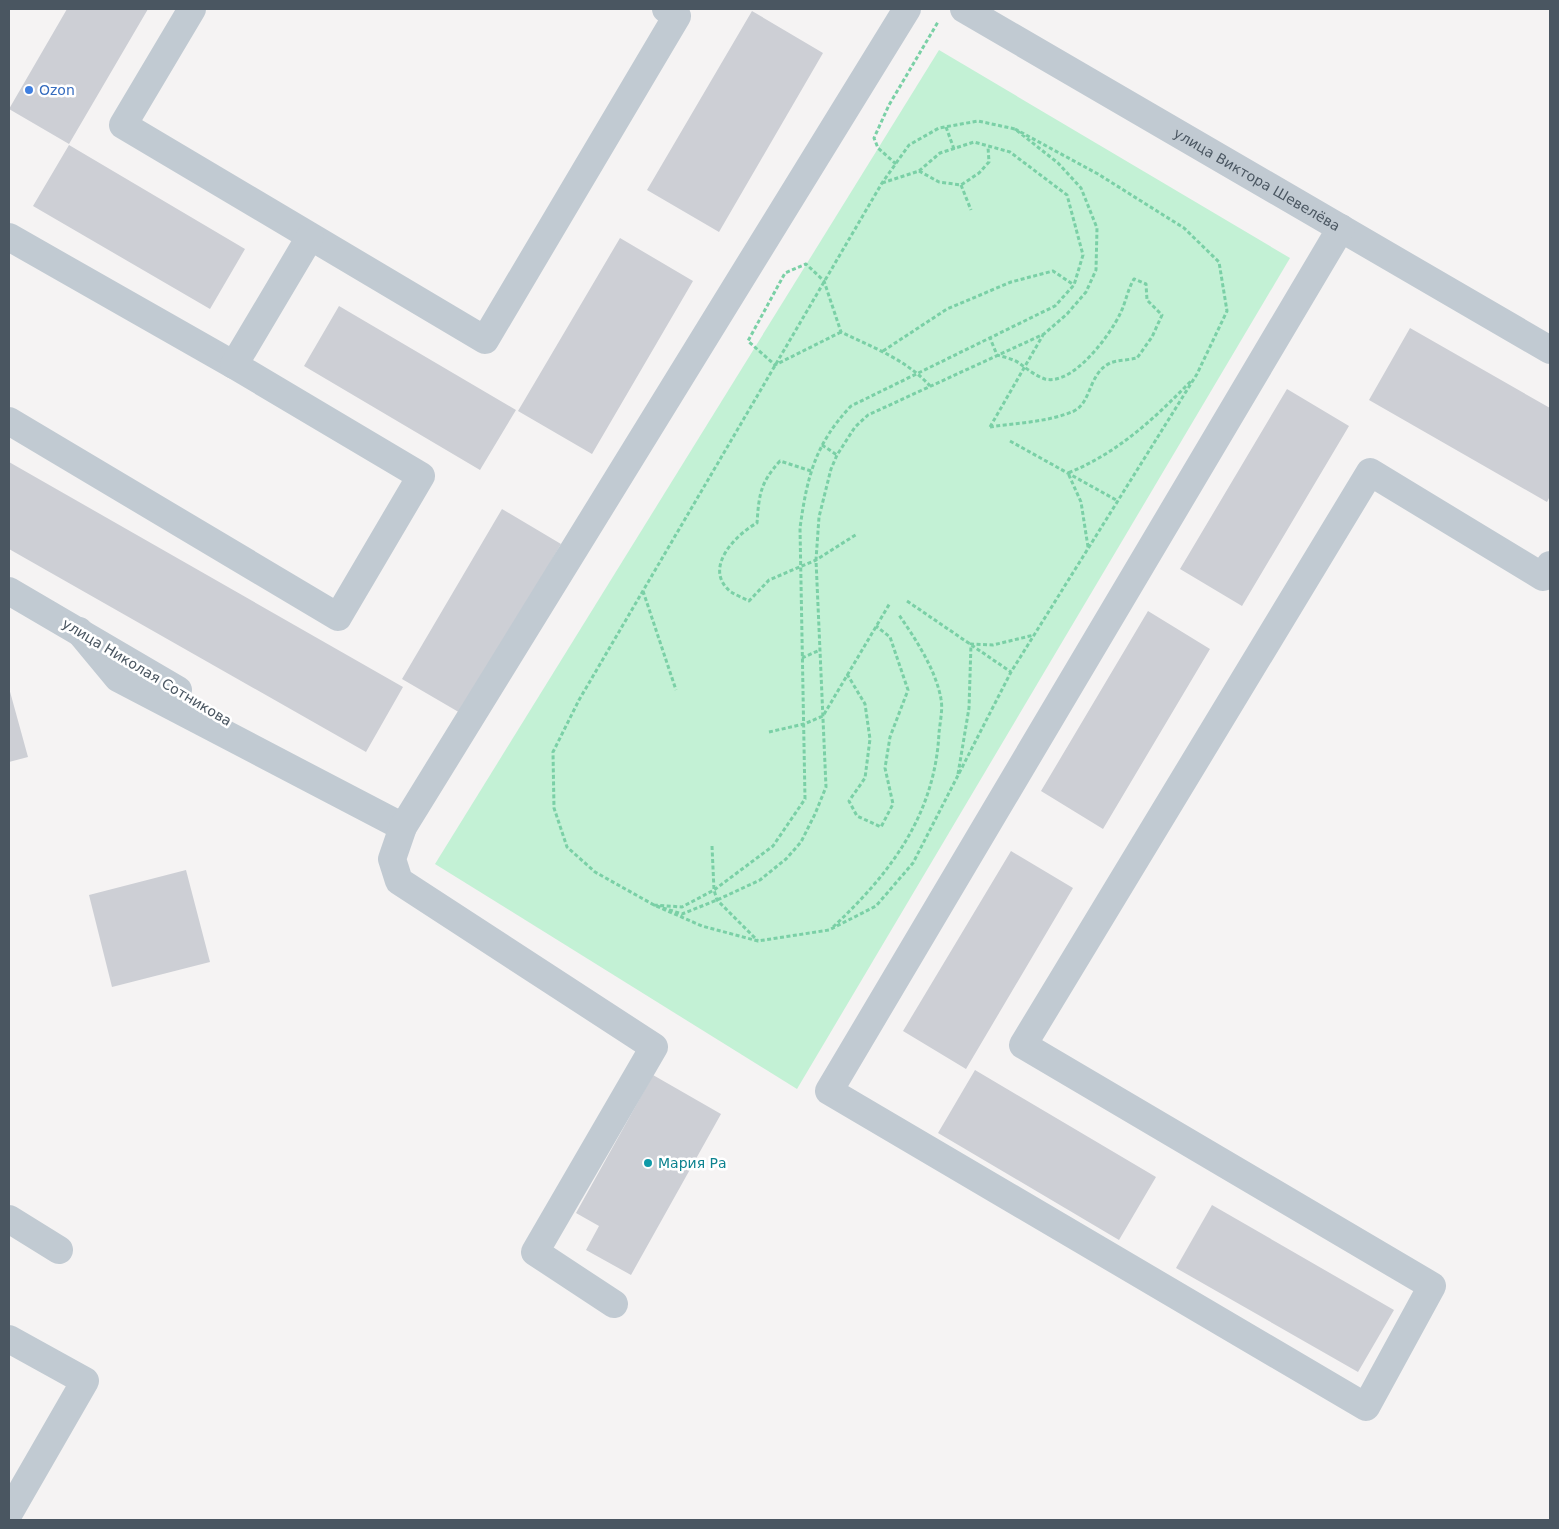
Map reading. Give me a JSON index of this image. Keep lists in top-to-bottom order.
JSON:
{
  "streets": {
    "street": ["улица Виктора Шевелёва", "улица Николая Сотникова"]
  },
  "places": ["Ozon", "Мария Ра"]
}
